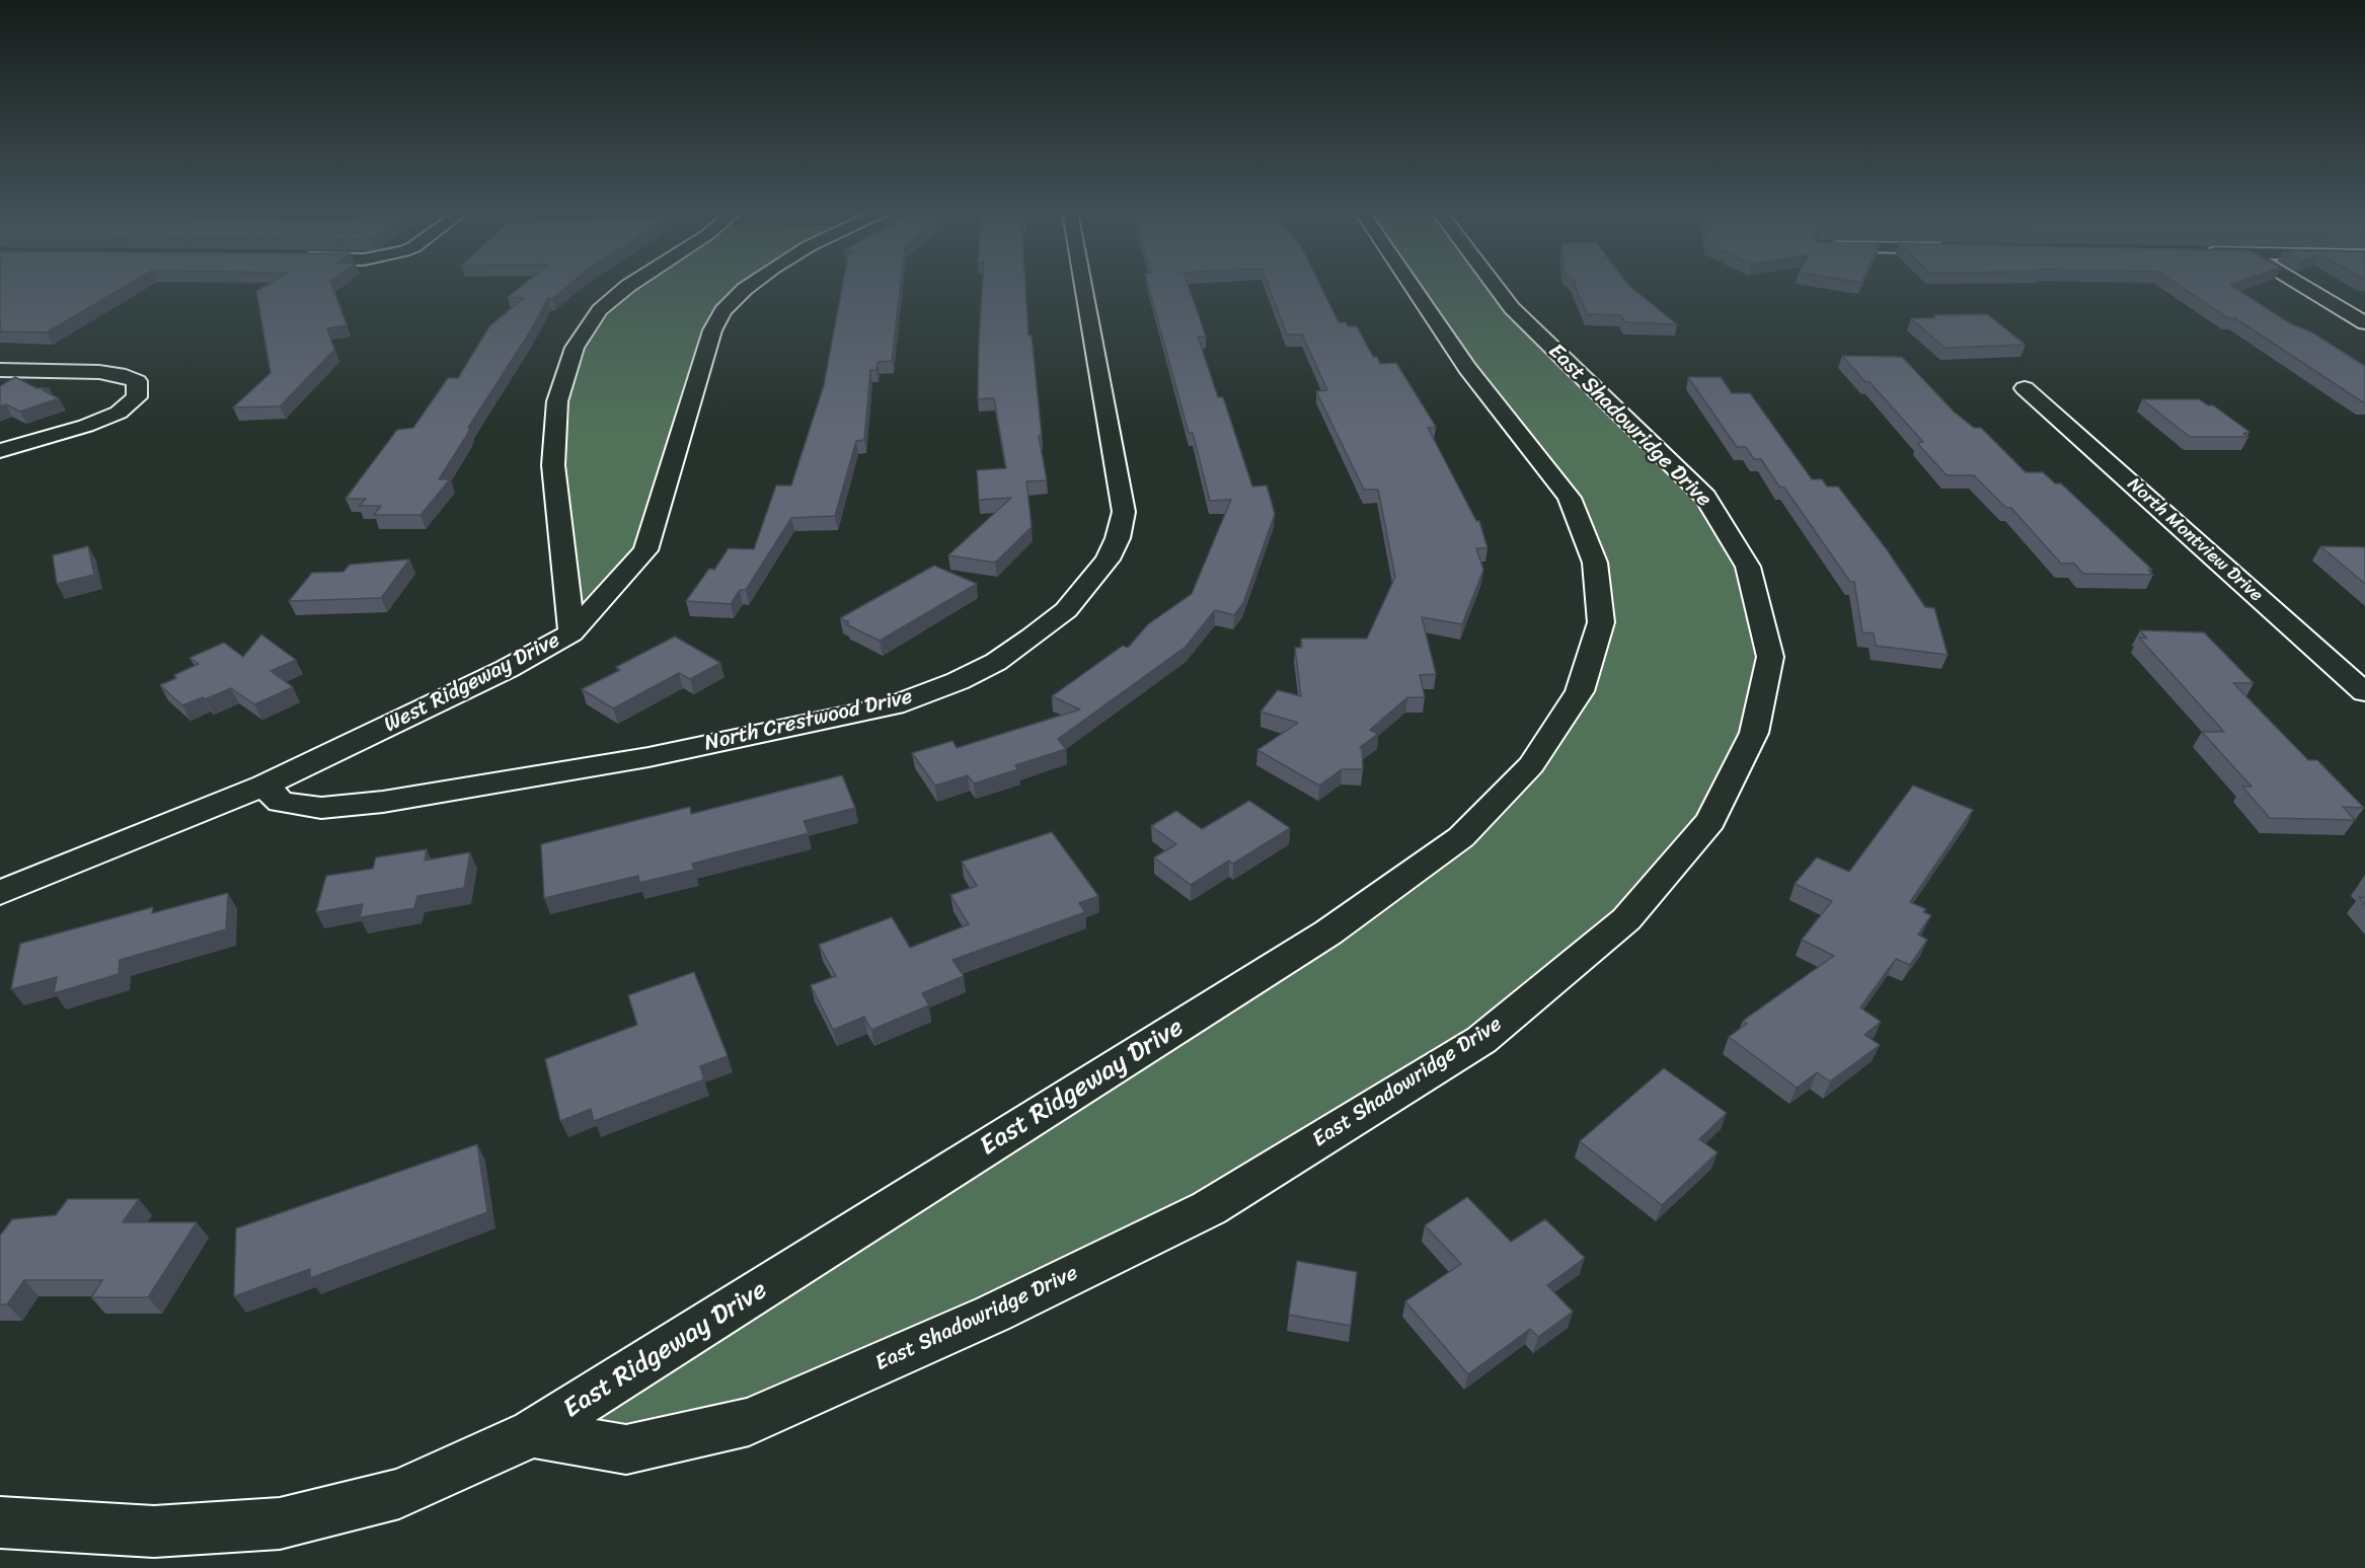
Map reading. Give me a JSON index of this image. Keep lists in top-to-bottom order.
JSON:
{
  "streets": {
    "street": [
      "East Shadowridge Drive",
      "North Montview Drive",
      "West Ridgeway Drive",
      "North Crestwood Drive",
      "East Ridgeway Drive"
    ]
  },
  "crossings": [
    ["East Shadowridge Drive", "East Ridgeway Drive"],
    ["West Ridgeway Drive", "North Crestwood Drive"]
  ]
}
